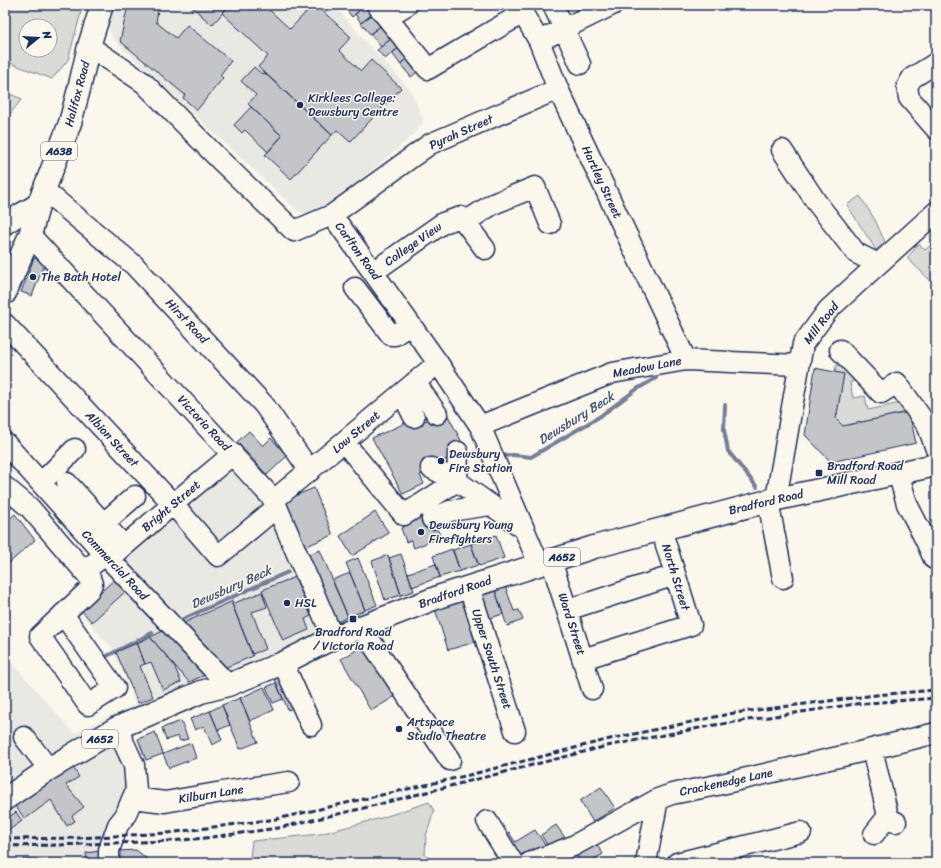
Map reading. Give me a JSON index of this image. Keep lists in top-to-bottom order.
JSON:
{
  "streets": {
    "main road": [
      "Halifax Road",
      "A638",
      "Bradford Road",
      "A652"
    ],
    "street": [
      "Pyrah Street",
      "Hartley Street",
      "College View",
      "Carlton Road",
      "Hirst Road",
      "Mill Road",
      "Meadow Lane",
      "Victoria Road",
      "Low Street",
      "Albion Street",
      "Bright Street",
      "Commercial Road",
      "North Street",
      "Ward Street",
      "Upper South Street",
      "Crackenedge Lane",
      "Kilburn Lane"
    ]
  },
  "crossings": [
    ["Halifax Road", "Carlton Road"],
    ["Halifax Road", "Hirst Road"],
    ["Halifax Road", "Victoria Road"],
    ["Pyrah Street", "Hartley Street"],
    ["Pyrah Street", "Carlton Road"],
    ["Hartley Street", "Meadow Lane"],
    ["College View", "Carlton Road"],
    ["Carlton Road", "Meadow Lane"],
    ["Carlton Road", "Low Street"],
    ["Carlton Road", "Bradford Road"],
    ["Carlton Road", "Ward Street"],
    ["Hirst Road", "Low Street"],
    ["Mill Road", "Meadow Lane"],
    ["Mill Road", "Bradford Road"],
    ["Victoria Road", "Low Street"],
    ["Victoria Road", "Bradford Road"],
    ["Victoria Road", "Bright Street"],
    ["Low Street", "Albion Street"],
    ["Albion Street", "Bright Street"],
    ["Bradford Road", "Commercial Road"],
    ["Bradford Road", "North Street"],
    ["Bradford Road", "Ward Street"],
    ["Bradford Road", "Upper South Street"],
    ["Bright Street", "Commercial Road"],
    ["North Street", "Ward Street"]
  ],
  "water": ["Dewsbury Beck"],
  "places": {
    "other": [
      "Kirklees College: Dewsbury Centre",
      "The Bath Hotel",
      "Dewsbury Fire Station",
      "Dewsbury Young Firefighters",
      "HSL",
      "Artspace Studio Theatre"
    ],
    "transit": ["Bradford Road Mill Road", "Bradford Road / Victoria Road"]
  },
  "north": "right"
}
